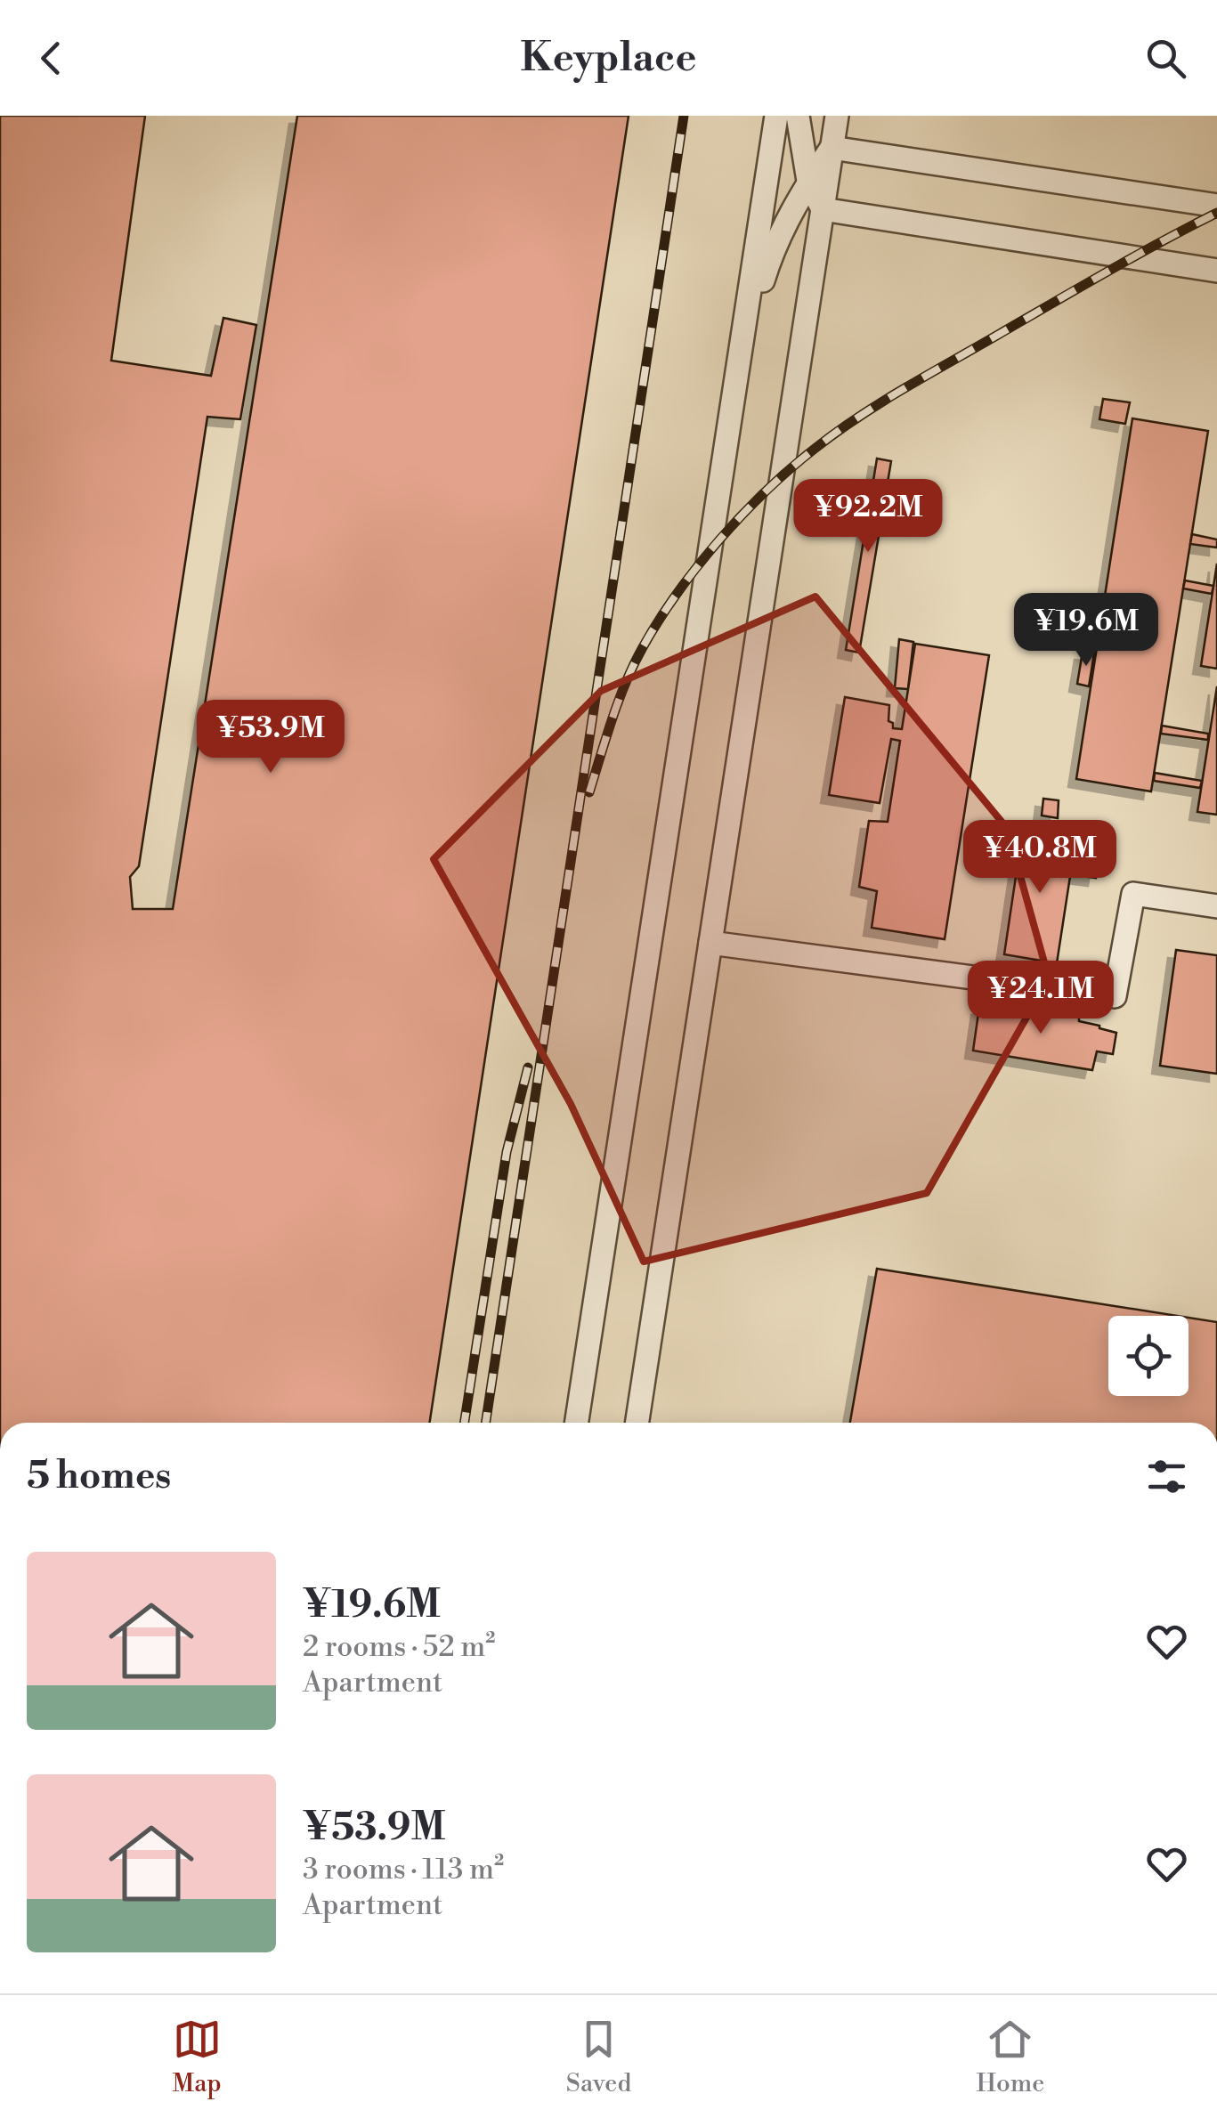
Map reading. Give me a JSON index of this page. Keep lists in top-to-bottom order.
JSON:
{
  "page": {
    "header": "Keyplace",
    "price": [
      "¥92.2M",
      "¥19.6M",
      "¥53.9M",
      "¥40.8M",
      "¥24.1M"
    ],
    "heading": "5 homes",
    "list": [
      {
        "name": "¥19.6M",
        "note": "2 rooms · 52 m² · Apartment"
      },
      {
        "name": "¥53.9M",
        "note": "3 rooms · 113 m² · Apartment"
      }
    ],
    "tabs": ["Map", "Saved", "Home"]
  }
}
